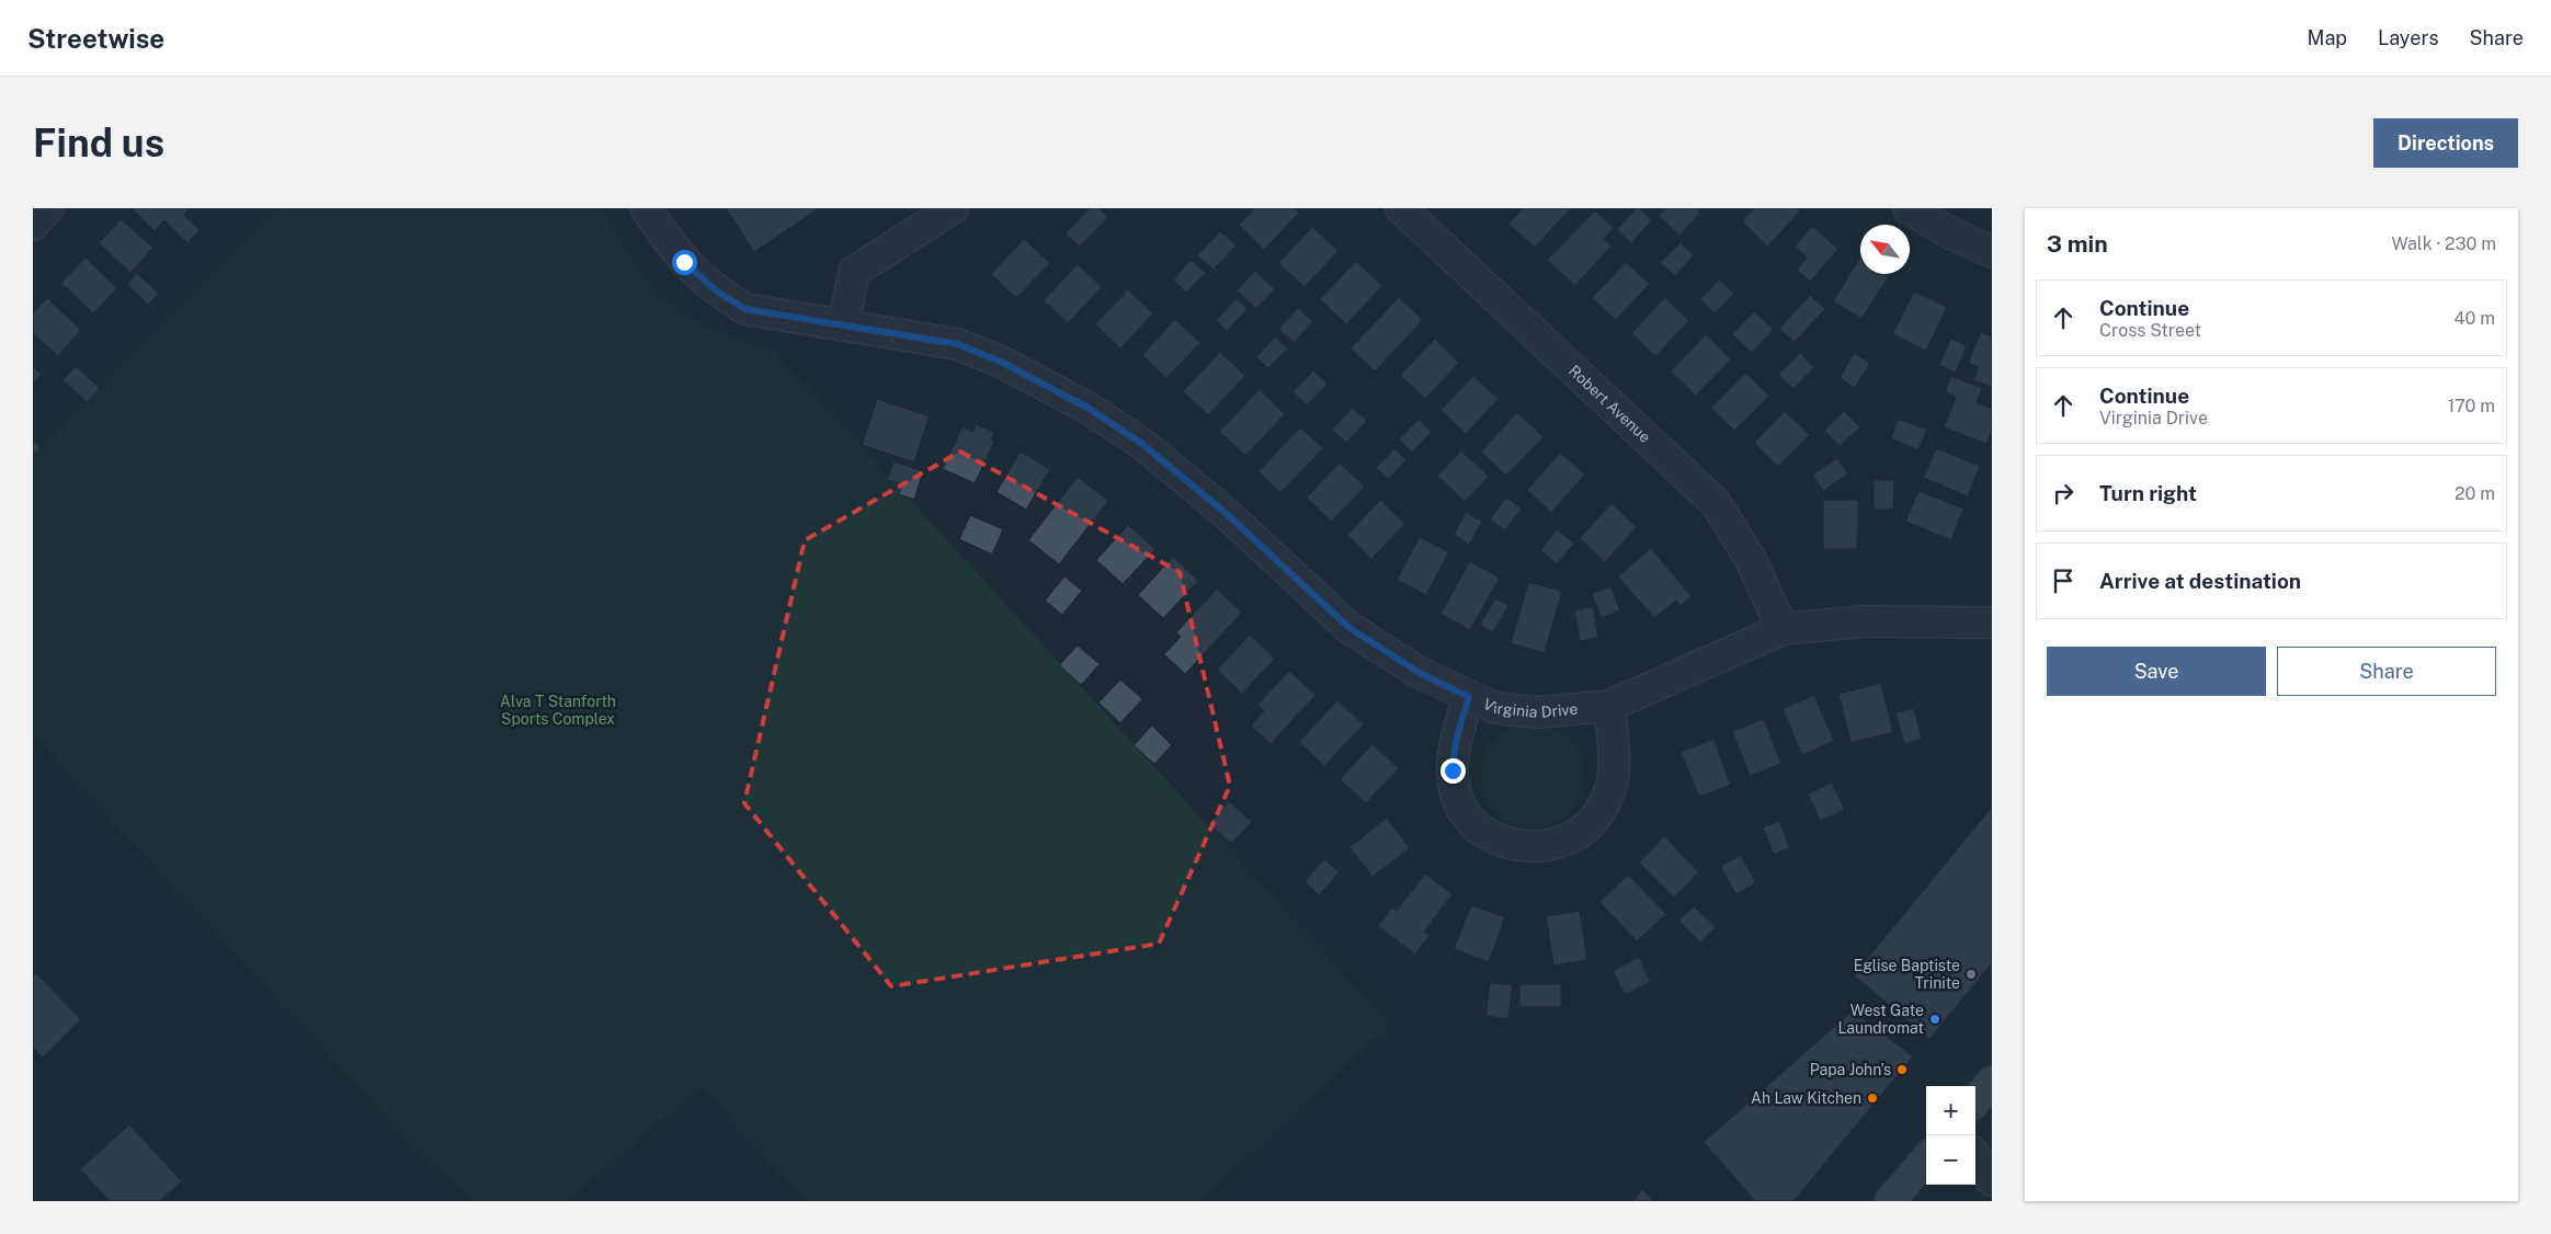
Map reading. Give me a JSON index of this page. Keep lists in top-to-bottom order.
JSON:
{
  "streets": {
    "street": ["Robert Avenue", "Virginia Drive"]
  },
  "crossings": [
    ["Robert Avenue", "Virginia Drive"]
  ],
  "parks": ["Alva T Stanforth Sports Complex"],
  "places": [
    "Eglise Baptiste Trinite",
    "West Gate Laundromat",
    "Papa John's",
    "Ah Law Kitchen"
  ],
  "north": "top left",
  "page": {
    "header": "Streetwise",
    "nav": ["Map", "Layers", "Share"],
    "buttons": [
      "Directions",
      ["Save", "Share"]
    ],
    "title": "Find us",
    "heading": ["3 min", "Walk · 230 m"],
    "list": [
      ["Continue", "Cross Street", "40 m"],
      ["Continue", "Virginia Drive", "170 m"],
      ["Turn right", "20 m"],
      "Arrive at destination"
    ],
    "map_buttons": ["+", "−"]
  }
}
